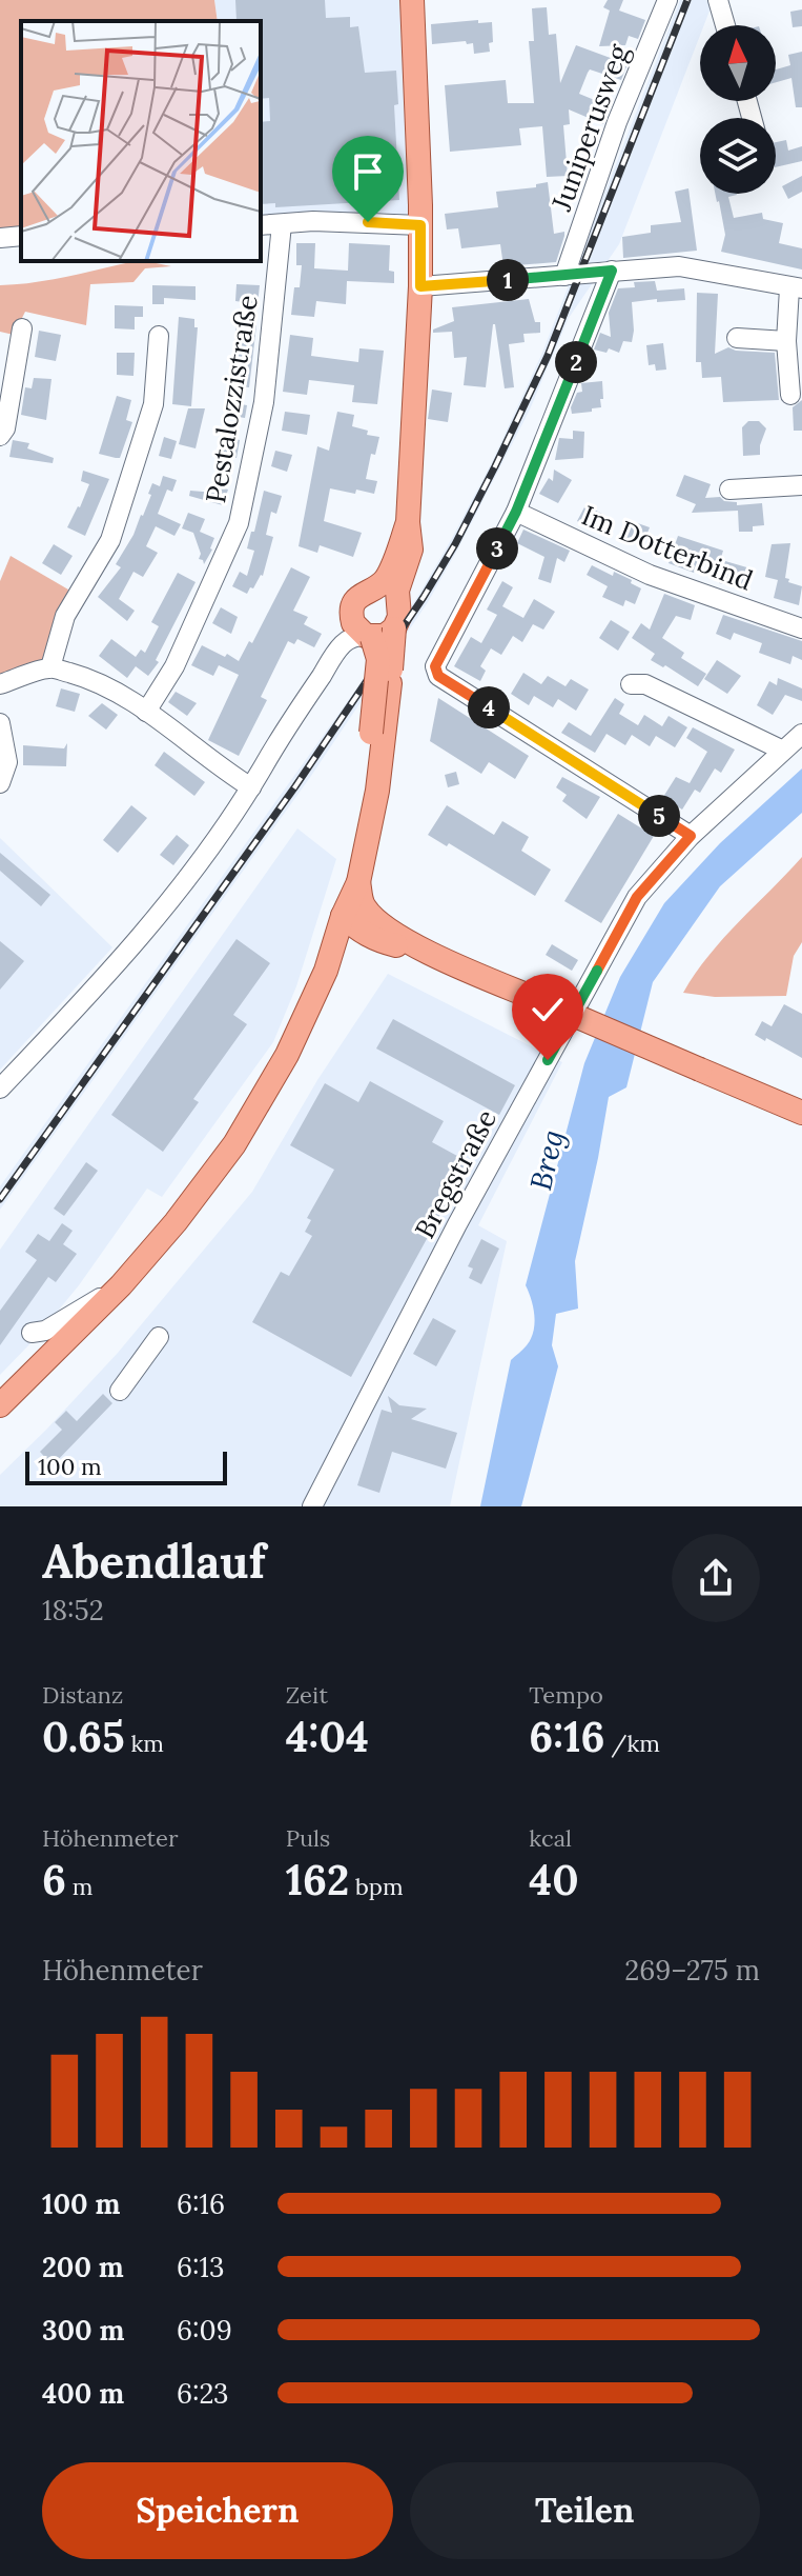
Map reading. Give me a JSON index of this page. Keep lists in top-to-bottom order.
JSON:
{
  "streets": {
    "street": [
      "Juniperusweg",
      "Pestalozzistraße",
      "Im Dotterbind",
      "Bregstraße"
    ]
  },
  "water": ["Breg"],
  "scale_bar": "100 m",
  "north": "top",
  "page": {
    "pins": [
      "1",
      "2",
      "3",
      "4",
      "5"
    ],
    "scale": "100 m",
    "heading": ["Abendlauf", "18:52"],
    "stats": [
      ["Distanz", "0.65 km"],
      ["Zeit", "4:04"],
      ["Tempo", "6:16 /km"],
      ["Höhenmeter", "6 m"],
      ["Puls", "162 bpm"],
      ["kcal", "40"]
    ],
    "chart": ["Höhenmeter", "269–275 m"],
    "list": [
      {
        "name": "100 m",
        "note": "6:16"
      },
      {
        "name": "200 m",
        "note": "6:13"
      },
      {
        "name": "300 m",
        "note": "6:09"
      },
      {
        "name": "400 m",
        "note": "6:23"
      }
    ],
    "buttons": ["Speichern", "Teilen"]
  }
}
